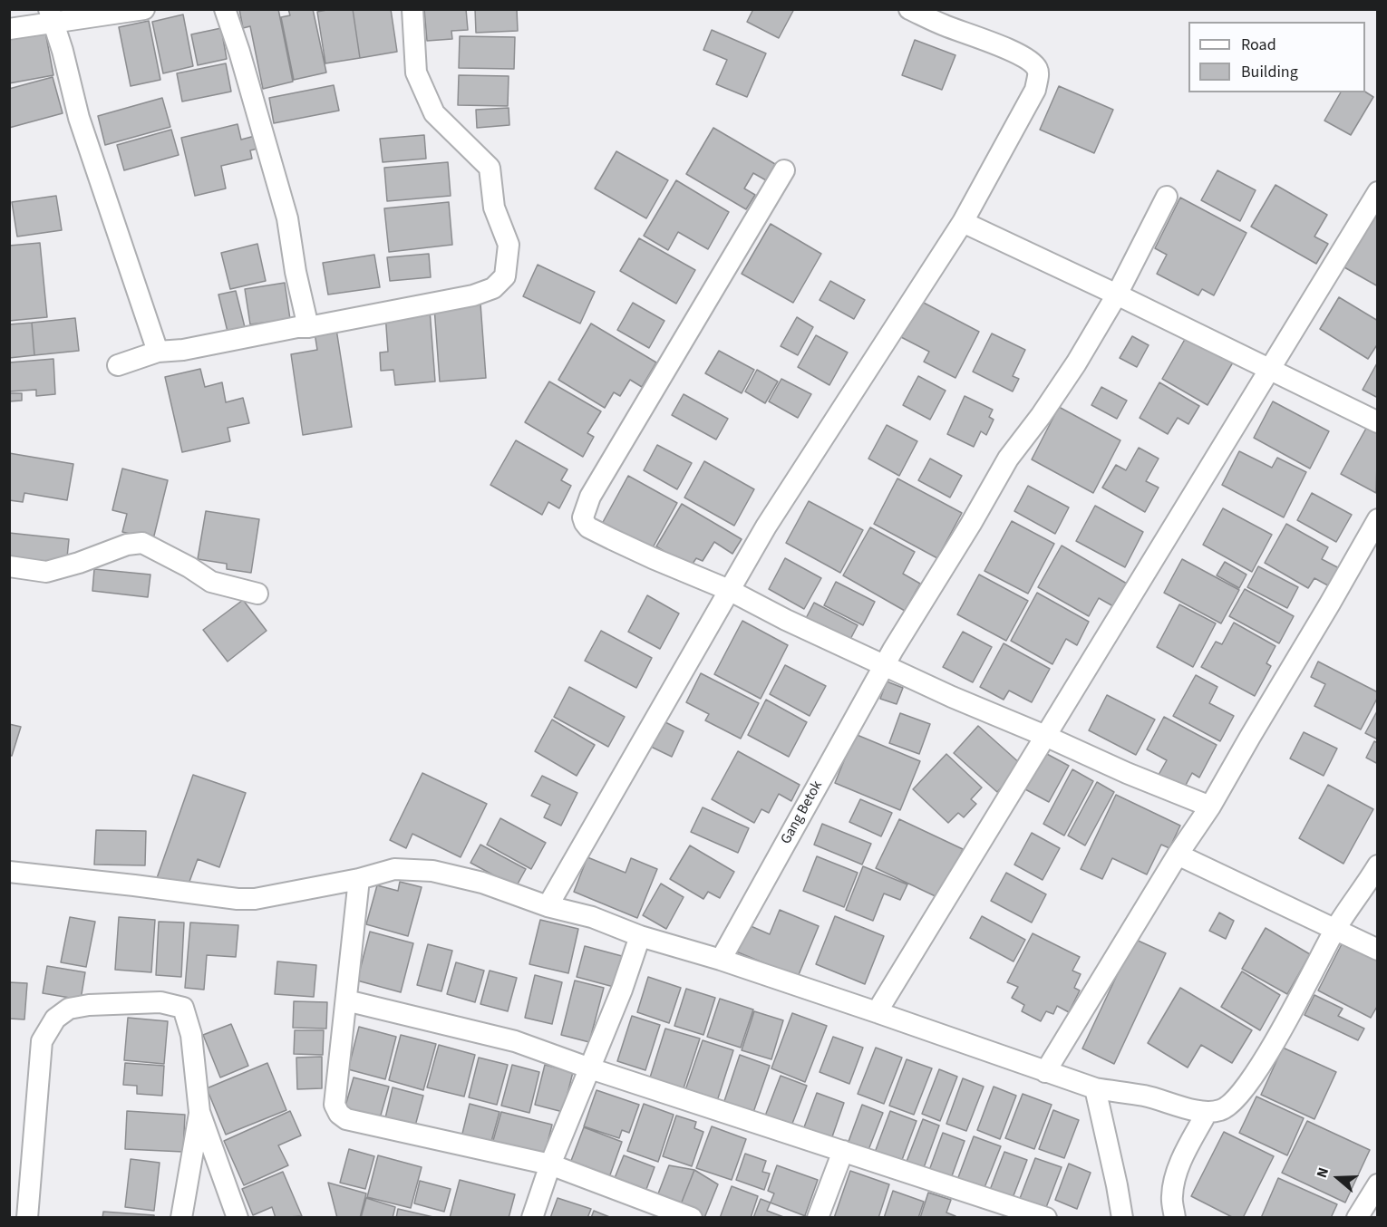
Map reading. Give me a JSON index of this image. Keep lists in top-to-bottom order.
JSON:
{
  "streets": {
    "street": ["Gang Betok"]
  },
  "legend": ["Road", "Building"],
  "north": "left"
}
